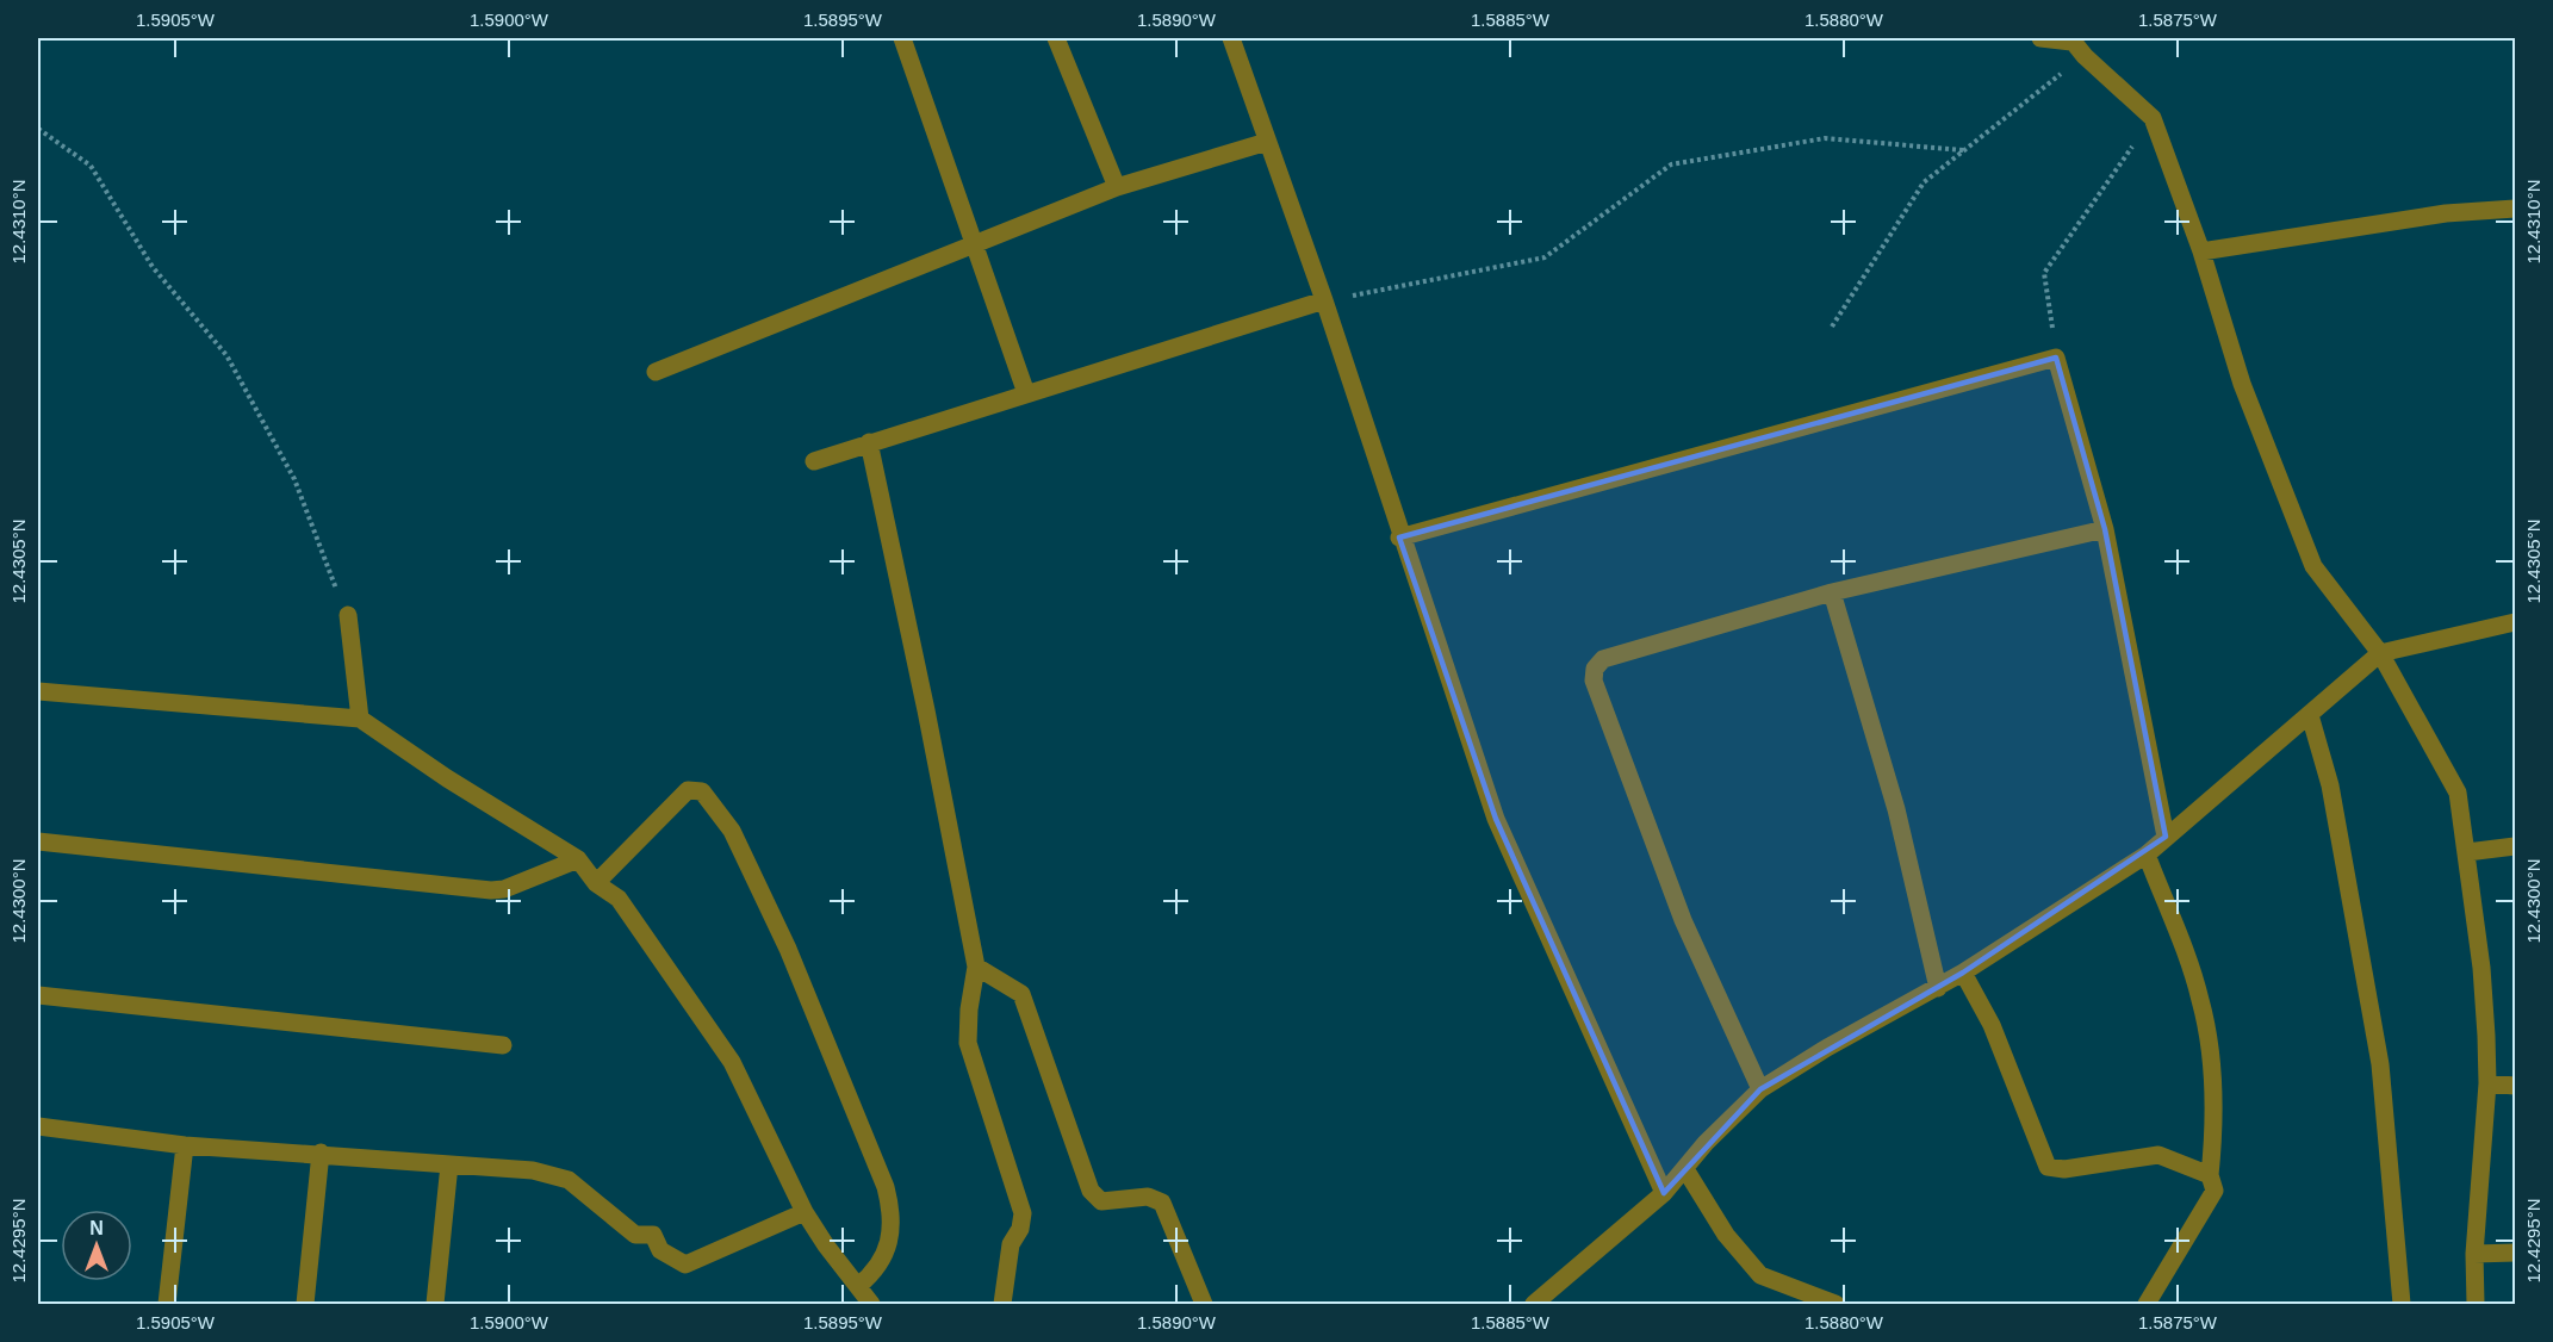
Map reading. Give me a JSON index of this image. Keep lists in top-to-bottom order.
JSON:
{
  "north": "top",
  "coordinates": [
    "1.5905°W",
    "1.5900°W",
    "1.5895°W",
    "1.5890°W",
    "1.5885°W",
    "1.5880°W",
    "1.5875°W",
    "12.4310°N",
    "12.4305°N",
    "12.4300°N",
    "12.4295°N"
  ]
}
